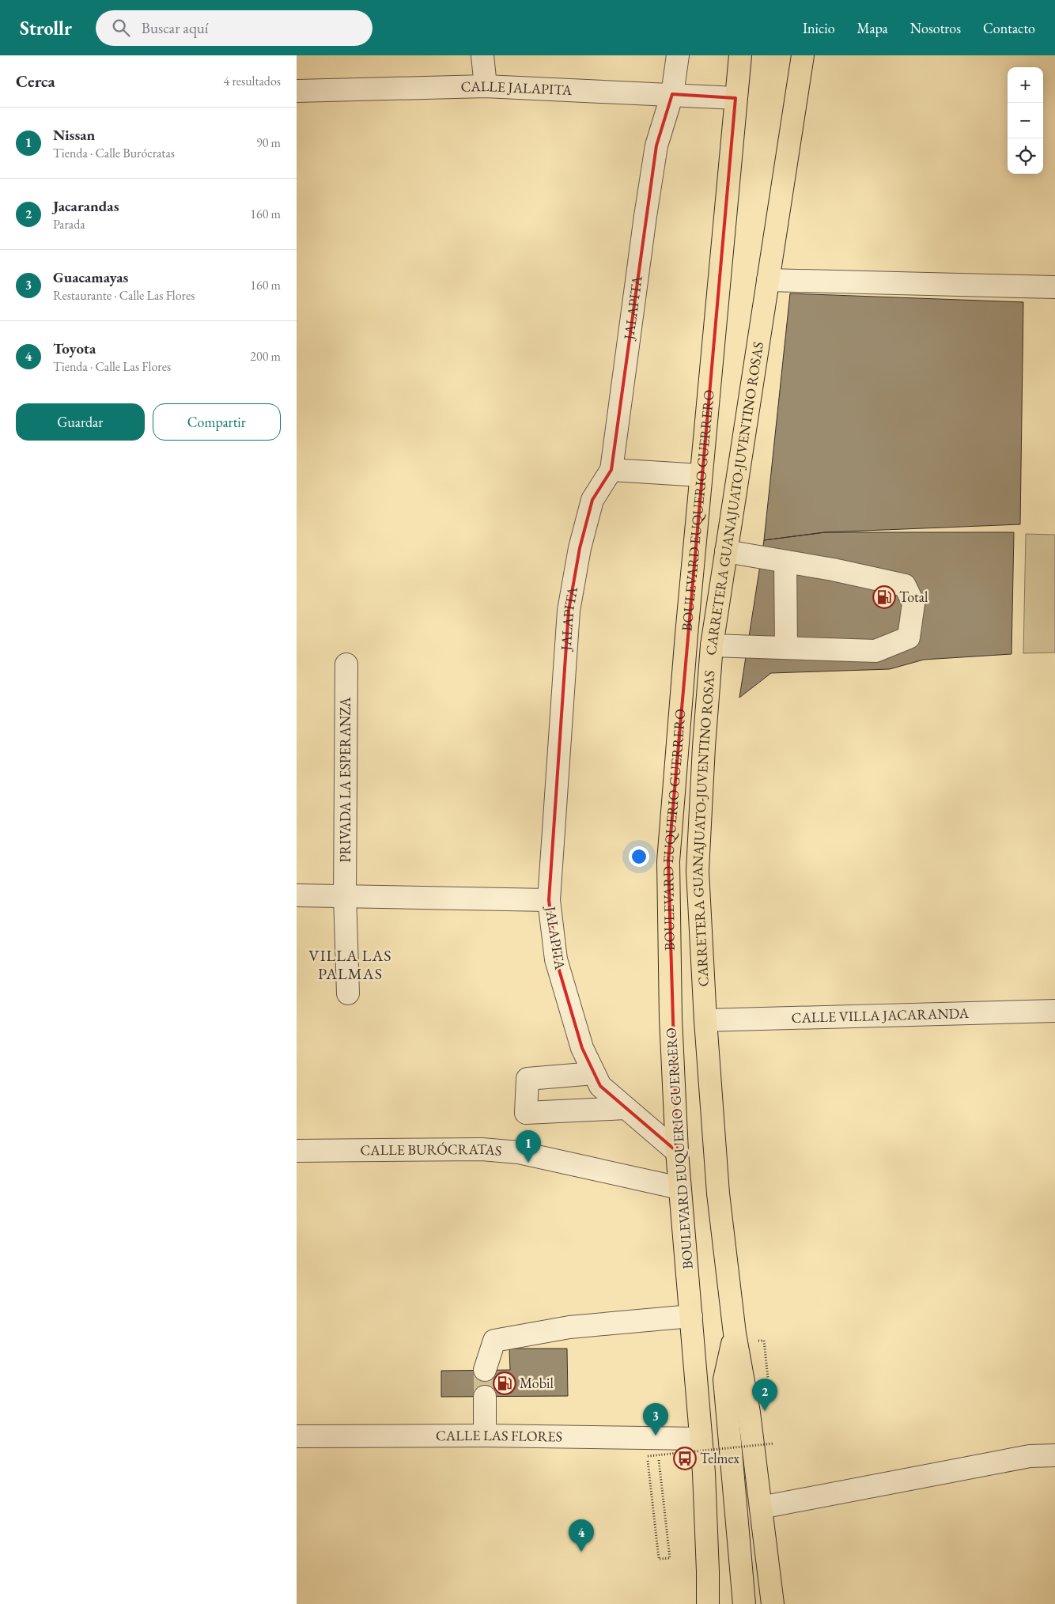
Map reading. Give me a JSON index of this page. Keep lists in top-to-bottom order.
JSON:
{
  "streets": {
    "main road": ["CARRETERA GUANAJUATO-JUVENTINO ROSAS", "BOULEVARD EUQUERIO GUERRERO"],
    "street": [
      "CALLE JALAPITA",
      "JALAPITA",
      "PRIVADA LA ESPERANZA",
      "CALLE VILLA JACARANDA",
      "CALLE BURÓCRATAS",
      "CALLE LAS FLORES"
    ]
  },
  "crossings": [
    ["CALLE JALAPITA", "JALAPITA"],
    ["CALLE JALAPITA", "BOULEVARD EUQUERIO GUERRERO"],
    ["JALAPITA", "BOULEVARD EUQUERIO GUERRERO"],
    ["CARRETERA GUANAJUATO-JUVENTINO ROSAS", "CALLE VILLA JACARANDA"],
    ["BOULEVARD EUQUERIO GUERRERO", "CALLE BURÓCRATAS"],
    ["BOULEVARD EUQUERIO GUERRERO", "CALLE LAS FLORES"]
  ],
  "districts": ["VILLA LAS PALMAS"],
  "places": {
    "fuel station": ["Total", "Mobil"],
    "bus stop": ["Telmex"]
  },
  "page": {
    "header": "Strollr",
    "search": "Buscar aquí",
    "nav": [
      "Inicio",
      "Mapa",
      "Nosotros",
      "Contacto"
    ],
    "heading": ["Cerca", "4 resultados"],
    "map_buttons": ["+", "−"],
    "list": [
      {
        "mark": "1",
        "name": "Nissan",
        "note": "Tienda · Calle Burócratas",
        "value": "90 m"
      },
      {
        "mark": "2",
        "name": "Jacarandas",
        "note": "Parada",
        "value": "160 m"
      },
      {
        "mark": "3",
        "name": "Guacamayas",
        "note": "Restaurante · Calle Las Flores",
        "value": "160 m"
      },
      {
        "mark": "4",
        "name": "Toyota",
        "note": "Tienda · Calle Las Flores",
        "value": "200 m"
      }
    ],
    "buttons": ["Guardar", "Compartir"],
    "pins": [
      "1",
      "2",
      "3",
      "4"
    ]
  }
}
